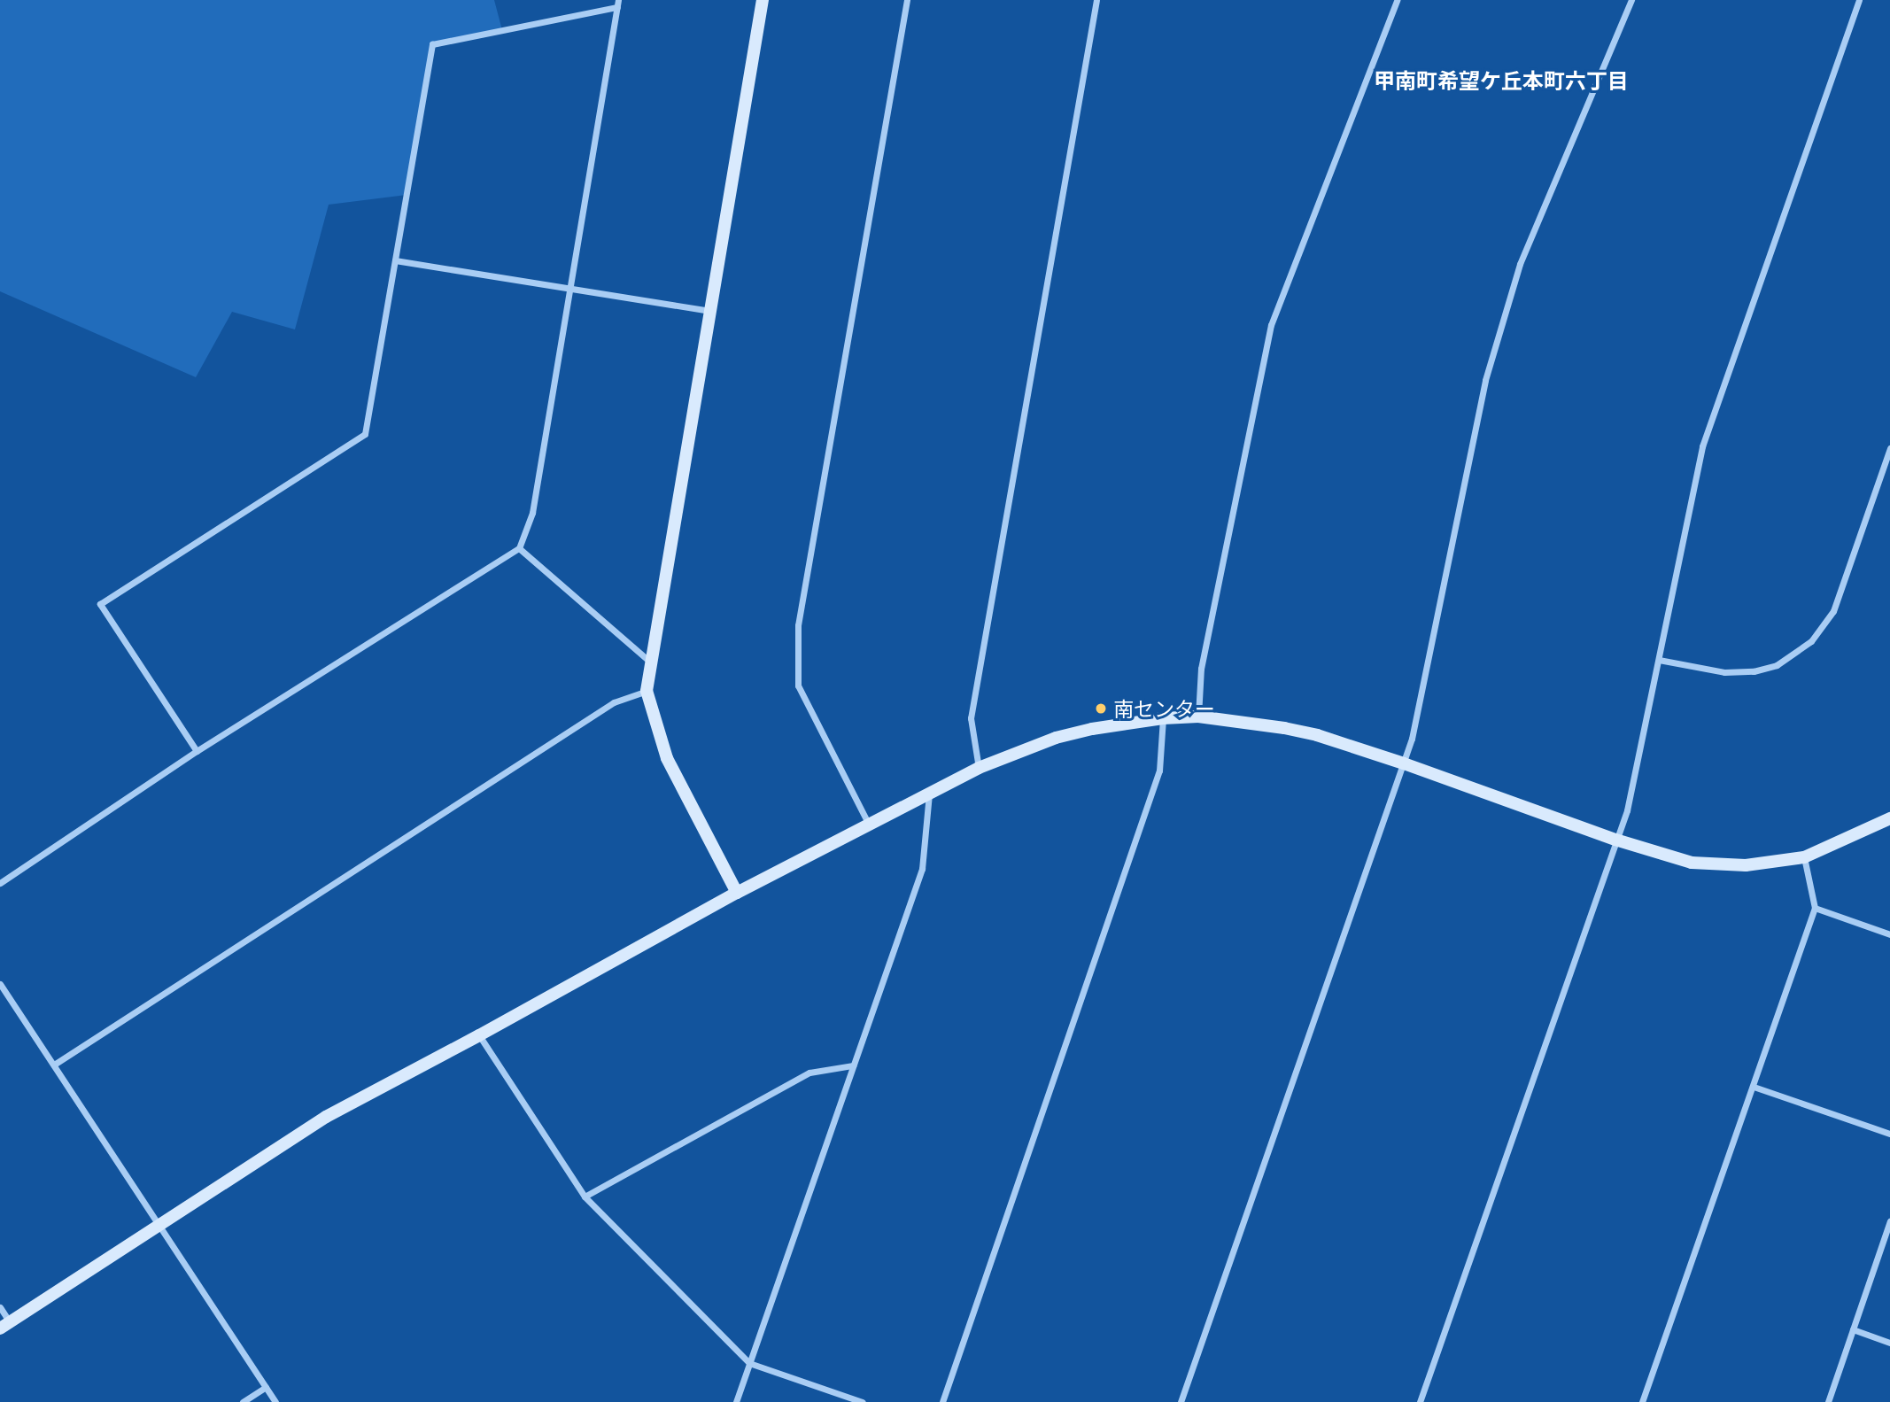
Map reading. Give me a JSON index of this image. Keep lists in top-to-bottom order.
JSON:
{
  "districts": ["甲南町希望ケ丘本町六丁目"],
  "places": ["南センター"]
}
